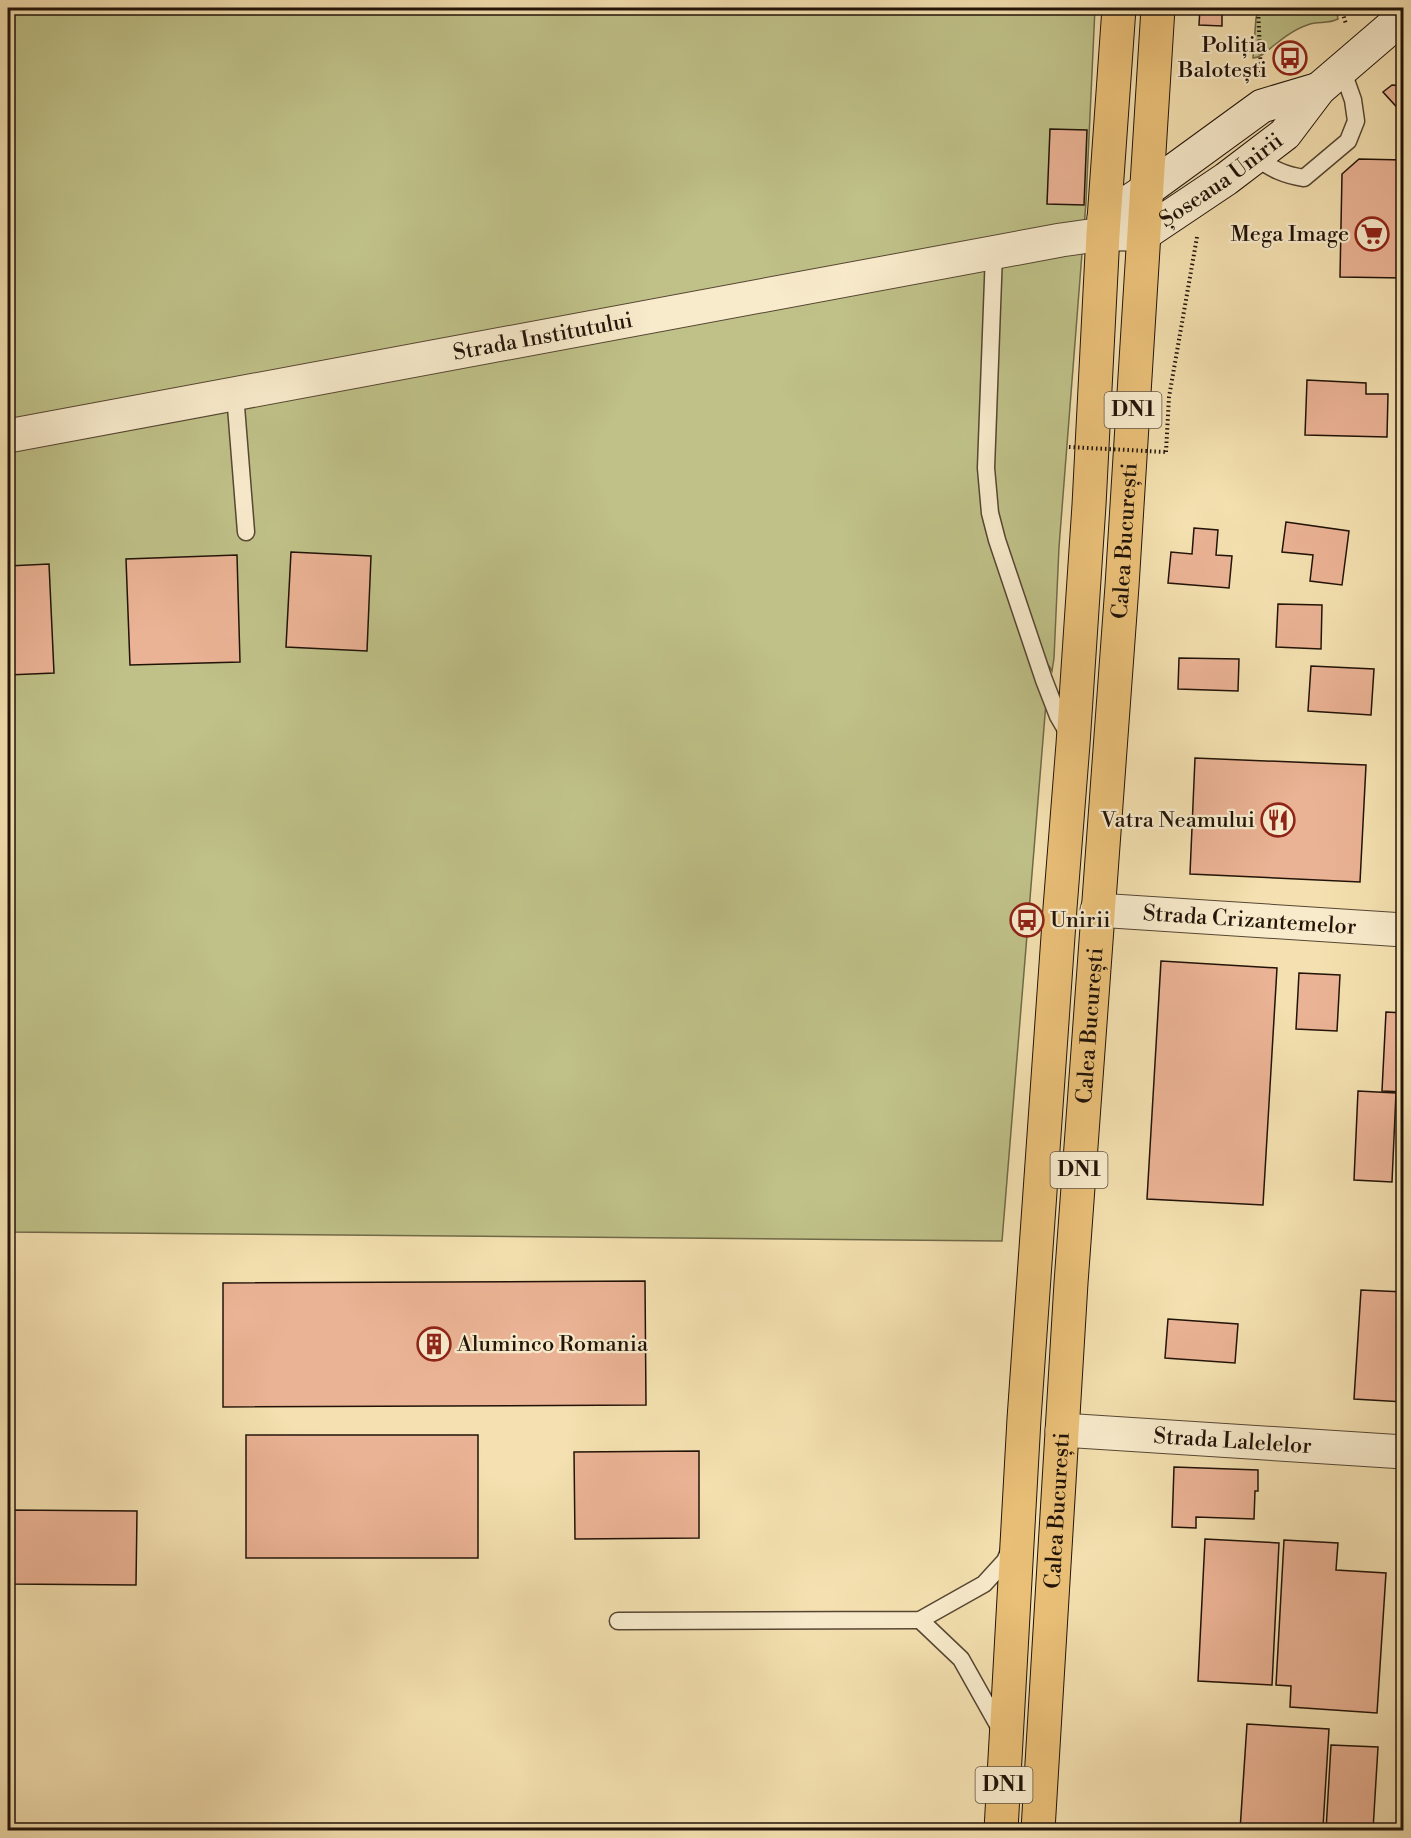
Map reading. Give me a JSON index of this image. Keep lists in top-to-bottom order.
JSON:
{
  "streets": {
    "highway": ["DN1", "Calea București"],
    "street": [
      "Șoseaua Unirii",
      "Strada Institutului",
      "Strada Crizantemelor",
      "Strada Lalelelor"
    ]
  },
  "crossings": [
    ["Șoseaua Unirii", "Strada Institutului"],
    ["Șoseaua Unirii", "Calea București"],
    ["Strada Institutului", "Calea București"],
    ["Calea București", "Strada Crizantemelor"],
    ["Calea București", "Strada Lalelelor"]
  ],
  "places": {
    "bus stop": ["Poliția Balotești", "Unirii"],
    "supermarket": ["Mega Image"],
    "restaurant": ["Vatra Neamului"],
    "building": ["Aluminco Romania"]
  }
}
